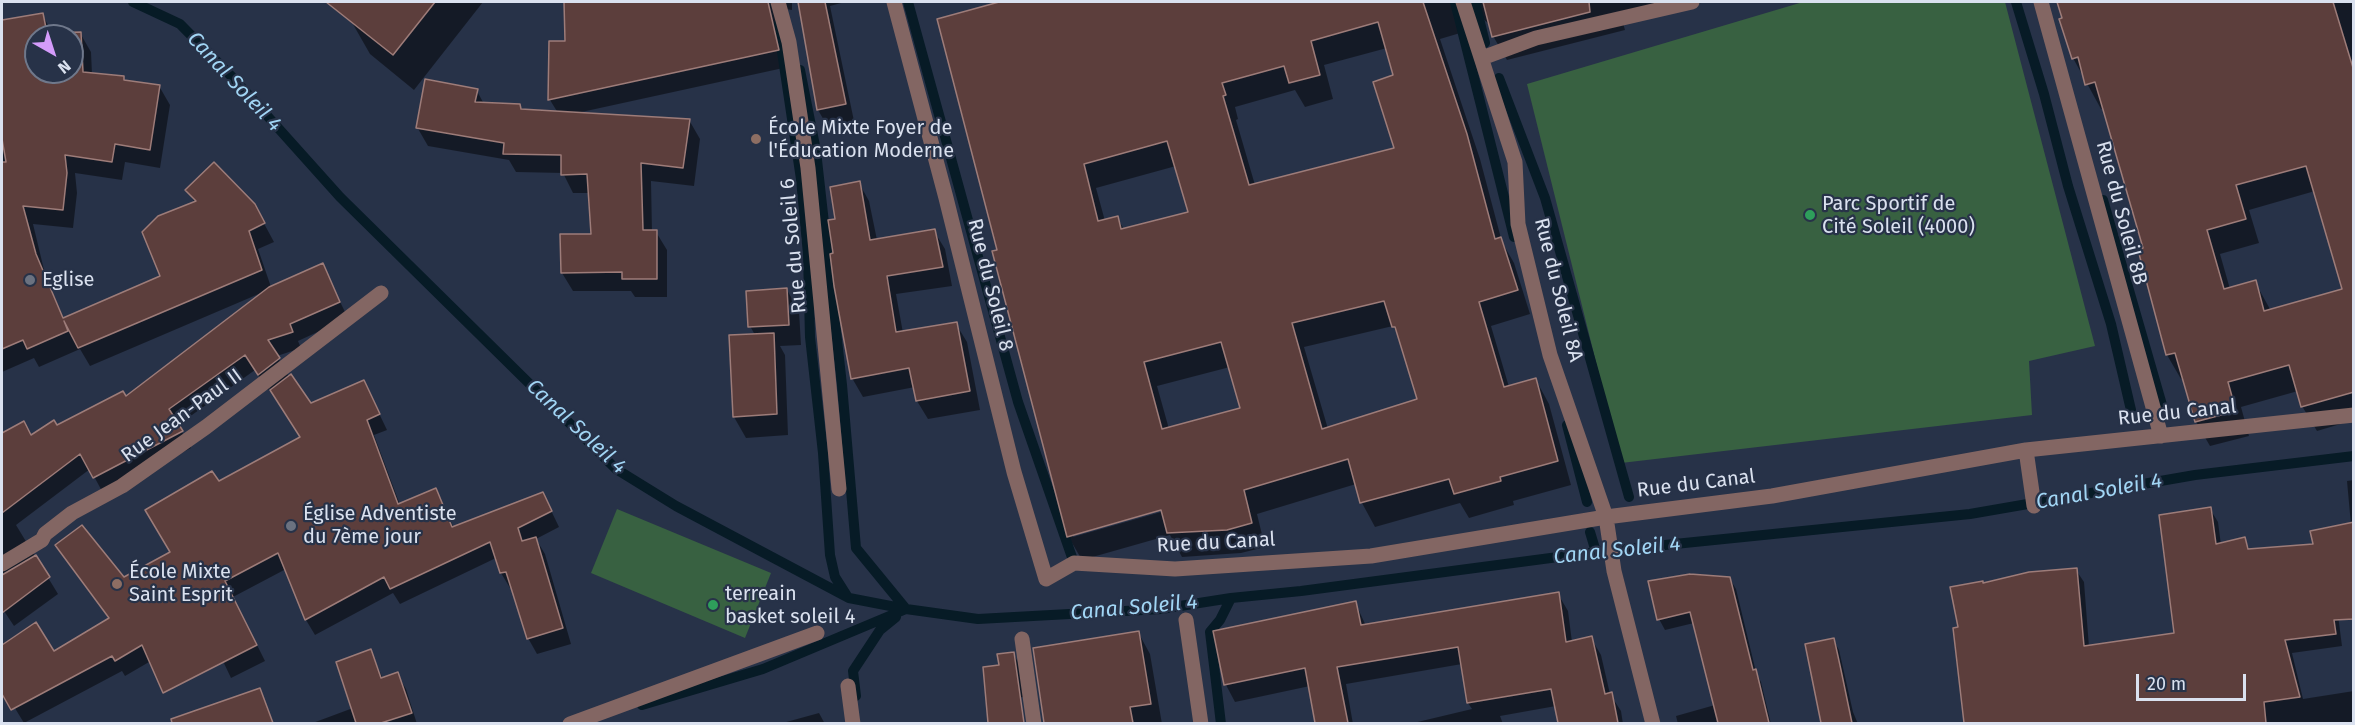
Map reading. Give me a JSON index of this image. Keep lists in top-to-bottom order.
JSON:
{
  "streets": {
    "street": [
      "Rue du Soleil 8B",
      "Rue du Soleil 6",
      "Rue du Soleil 8",
      "Rue du Soleil 8A",
      "Rue du Canal",
      "Rue Jean-Paul II"
    ]
  },
  "crossings": [
    ["Rue du Soleil 8B", "Rue du Canal"],
    ["Rue du Soleil 8", "Rue du Canal"],
    ["Rue du Soleil 8A", "Rue du Canal"]
  ],
  "water": ["Canal Soleil 4"],
  "places": [
    "École Mixte Foyer de l'Éducation Moderne",
    "Parc Sportif de Cité Soleil (4000)",
    "Eglise",
    "Église Adventiste du 7ème jour",
    "École Mixte Saint Esprit",
    "terreain basket soleil 4"
  ],
  "scale_bar": "20 m",
  "north": "bottom right"
}
